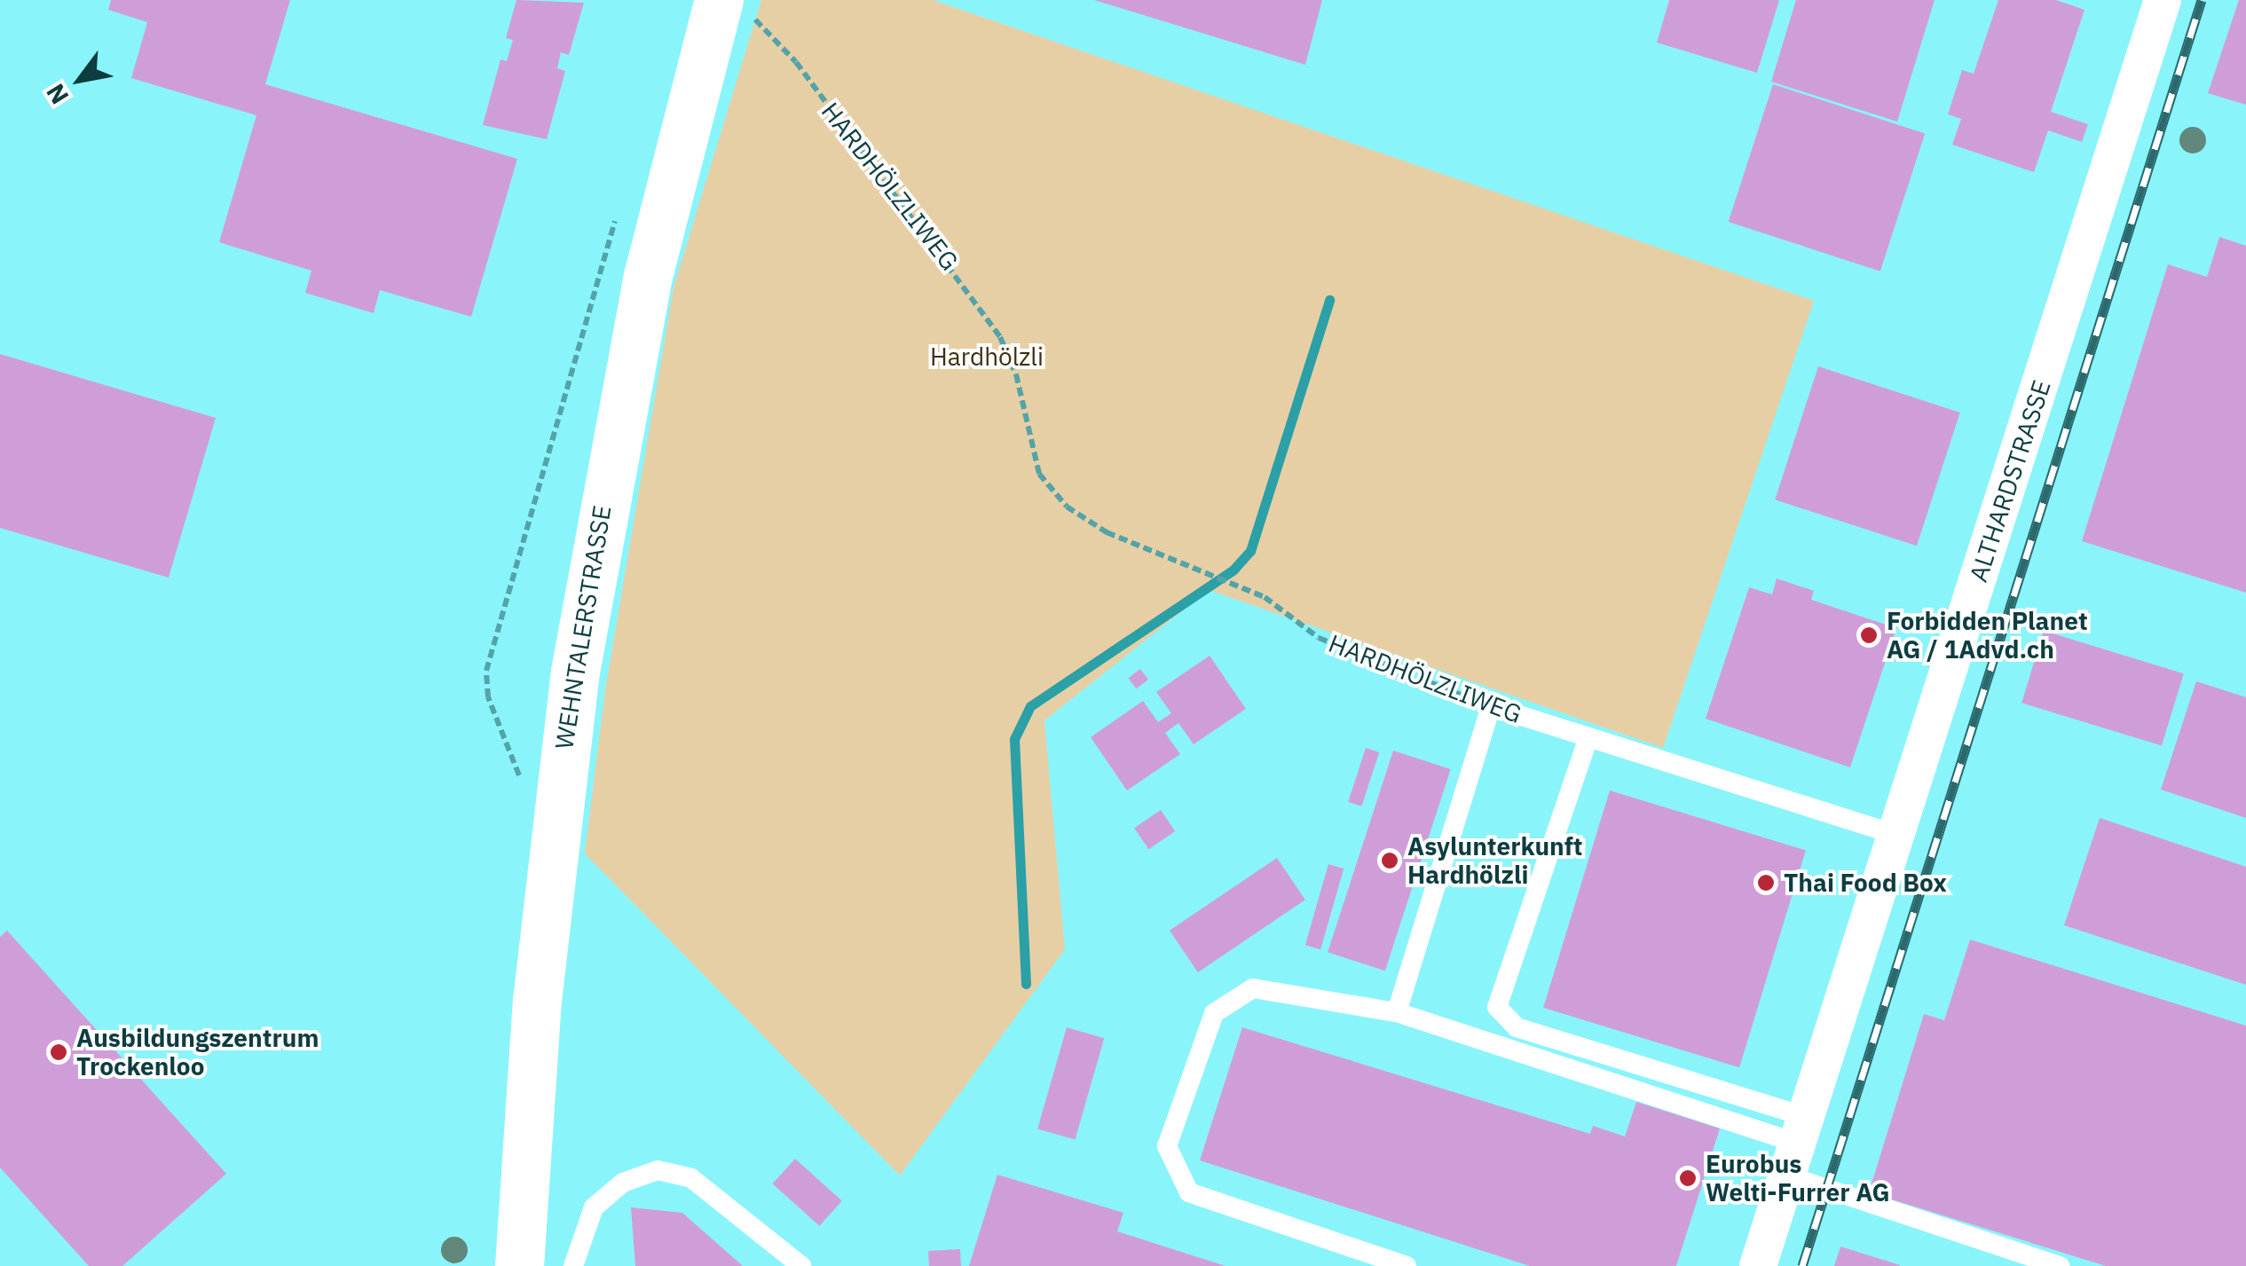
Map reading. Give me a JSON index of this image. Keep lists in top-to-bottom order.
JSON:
{
  "streets": {
    "main road": ["WEHNTALERSTRASSE"],
    "street": ["ALTHARDSTRASSE"],
    "lane": ["HARDHÖLZLIWEG"]
  },
  "crossings": [
    ["HARDHÖLZLIWEG", "ALTHARDSTRASSE"],
    ["HARDHÖLZLIWEG", "WEHNTALERSTRASSE"]
  ],
  "parks": ["Hardhölzli"],
  "places": [
    "Forbidden Planet AG / 1Advd.ch",
    "Asylunterkunft Hardhölzli",
    "Thai Food Box",
    "Ausbildungszentrum Trockenloo",
    "Eurobus Welti-Furrer AG"
  ],
  "north": "bottom left"
}
